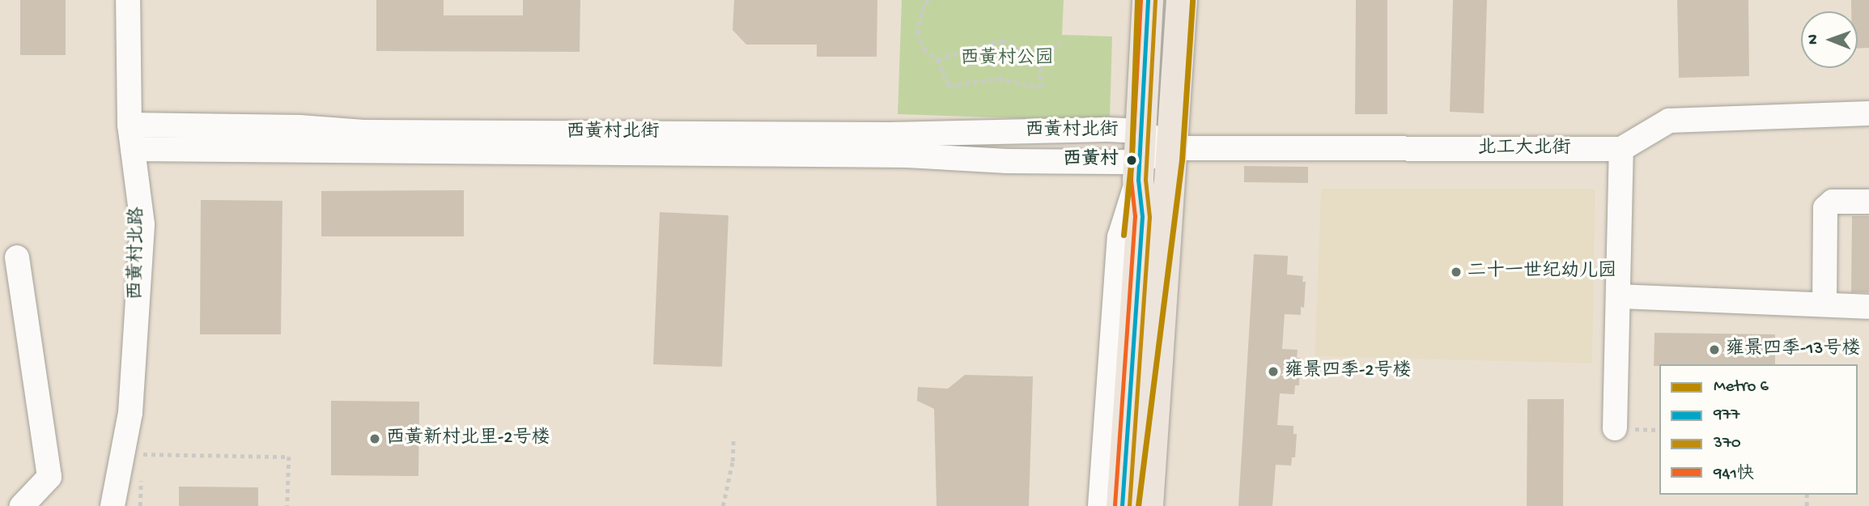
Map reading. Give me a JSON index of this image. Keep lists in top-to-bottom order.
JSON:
{
  "streets": {
    "street": ["西黄村北街", "北工大北街", "西黄村北路"]
  },
  "crossings": [
    ["西黄村北街", "北工大北街"],
    ["西黄村北街", "西黄村北路"]
  ],
  "parks": ["西黄村公园"],
  "places": [
    "西黄村",
    "二十一世纪幼儿园",
    "雍景四季-13号楼",
    "雍景四季-2号楼",
    "西黄新村北里-2号楼"
  ],
  "lines": [
    "metro line 6",
    "transit line 977",
    "transit line 370",
    "transit line 941快"
  ],
  "legend": [
    "Metro 6",
    "977",
    "370",
    "941快"
  ],
  "north": "left"
}
